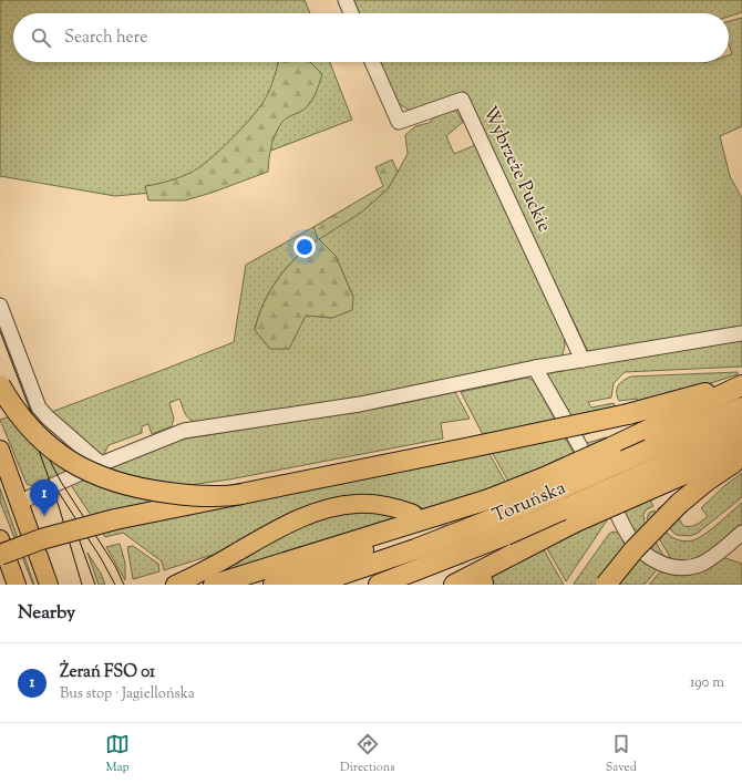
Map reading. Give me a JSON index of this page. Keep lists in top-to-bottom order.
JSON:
{
  "streets": {
    "highway": ["Toruńska"],
    "lane": ["Wybrzeże Puckie"]
  },
  "page": {
    "search": "Search here",
    "pins": "1",
    "heading": "Nearby",
    "list": [
      {
        "mark": "1",
        "name": "Żerań FSO 01",
        "note": "Bus stop · Jagiellońska",
        "value": "190 m"
      }
    ],
    "nav": ["Map", "Directions", "Saved"]
  }
}
